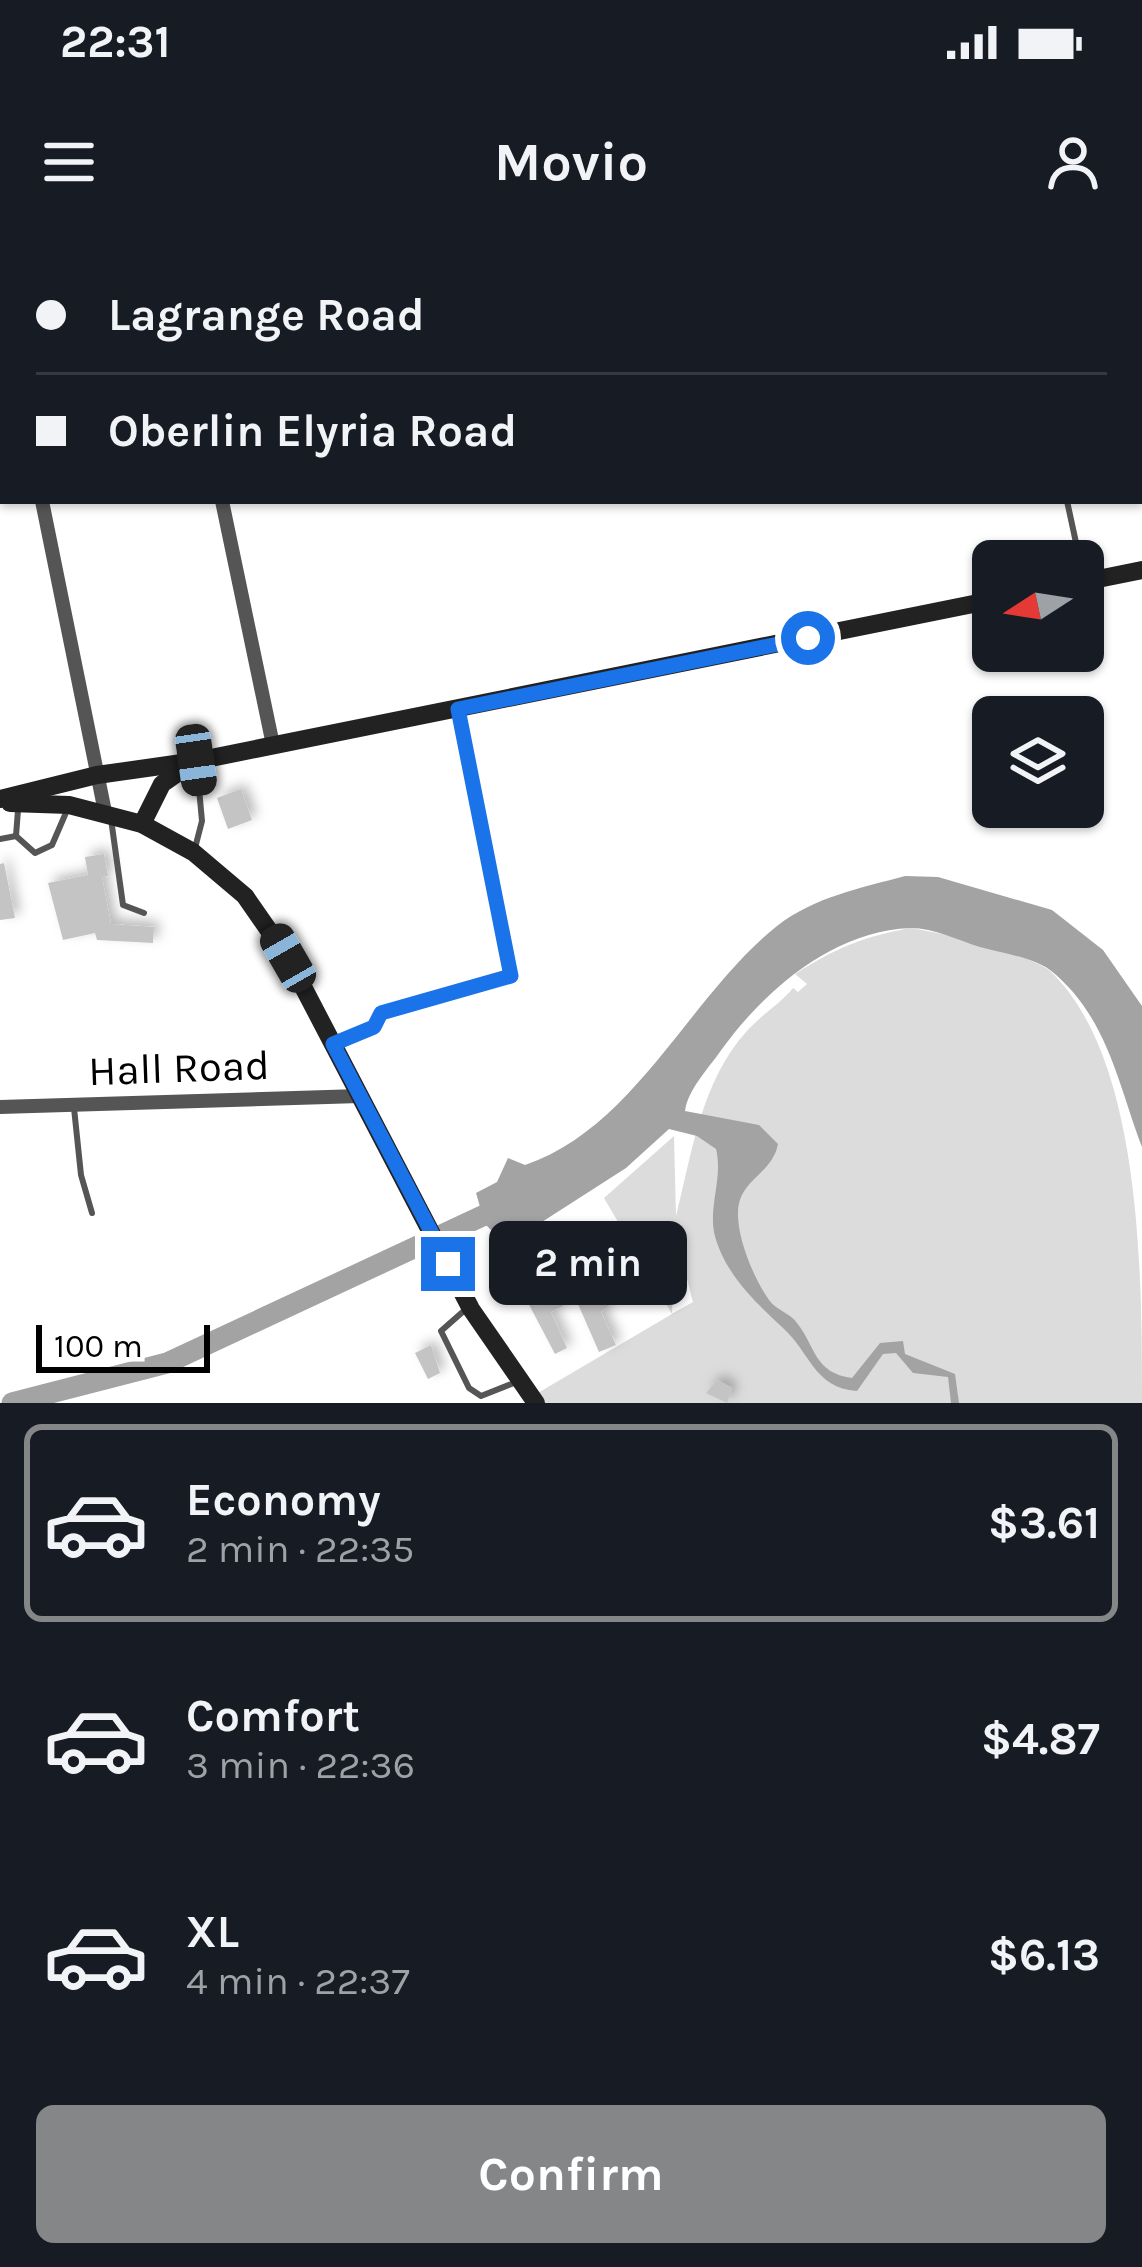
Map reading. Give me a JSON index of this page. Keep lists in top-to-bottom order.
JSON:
{
  "streets": {
    "street": ["Hall Road"]
  },
  "scale_bar": "100 m",
  "north": "left",
  "page": {
    "status": "22:31",
    "header": "Movio",
    "banner": ["Lagrange Road", "Oberlin Elyria Road"],
    "bubble": "2 min",
    "scale": "100 m",
    "list": [
      {
        "name": "Economy",
        "note": "2 min · 22:35",
        "value": "$3.61"
      },
      {
        "name": "Comfort",
        "note": "3 min · 22:36",
        "value": "$4.87"
      },
      {
        "name": "XL",
        "note": "4 min · 22:37",
        "value": "$6.13"
      }
    ],
    "buttons": "Confirm"
  }
}
